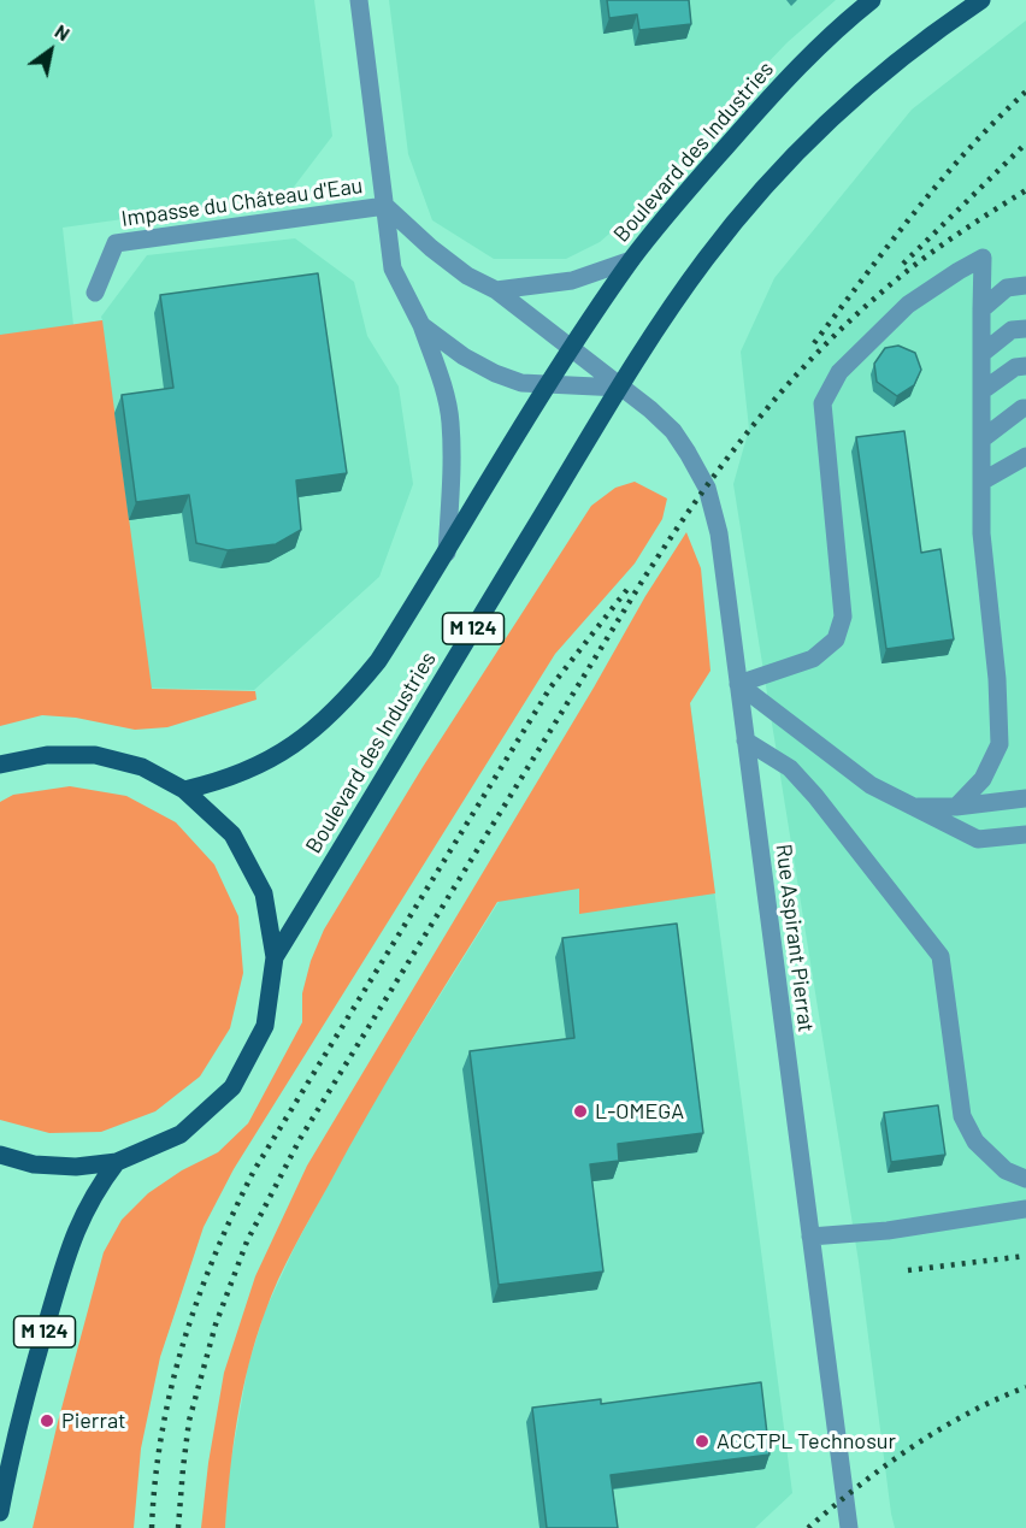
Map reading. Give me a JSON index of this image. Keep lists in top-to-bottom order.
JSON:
{
  "streets": {
    "main road": ["Boulevard des Industries", "M 124"],
    "street": ["Impasse du Château d'Eau", "Rue Aspirant Pierrat"]
  },
  "crossings": [
    ["Boulevard des Industries", "Rue Aspirant Pierrat"]
  ],
  "places": ["L-OMEGA", "Pierrat", "ACCTPL Technosur"],
  "north": "top right"
}
